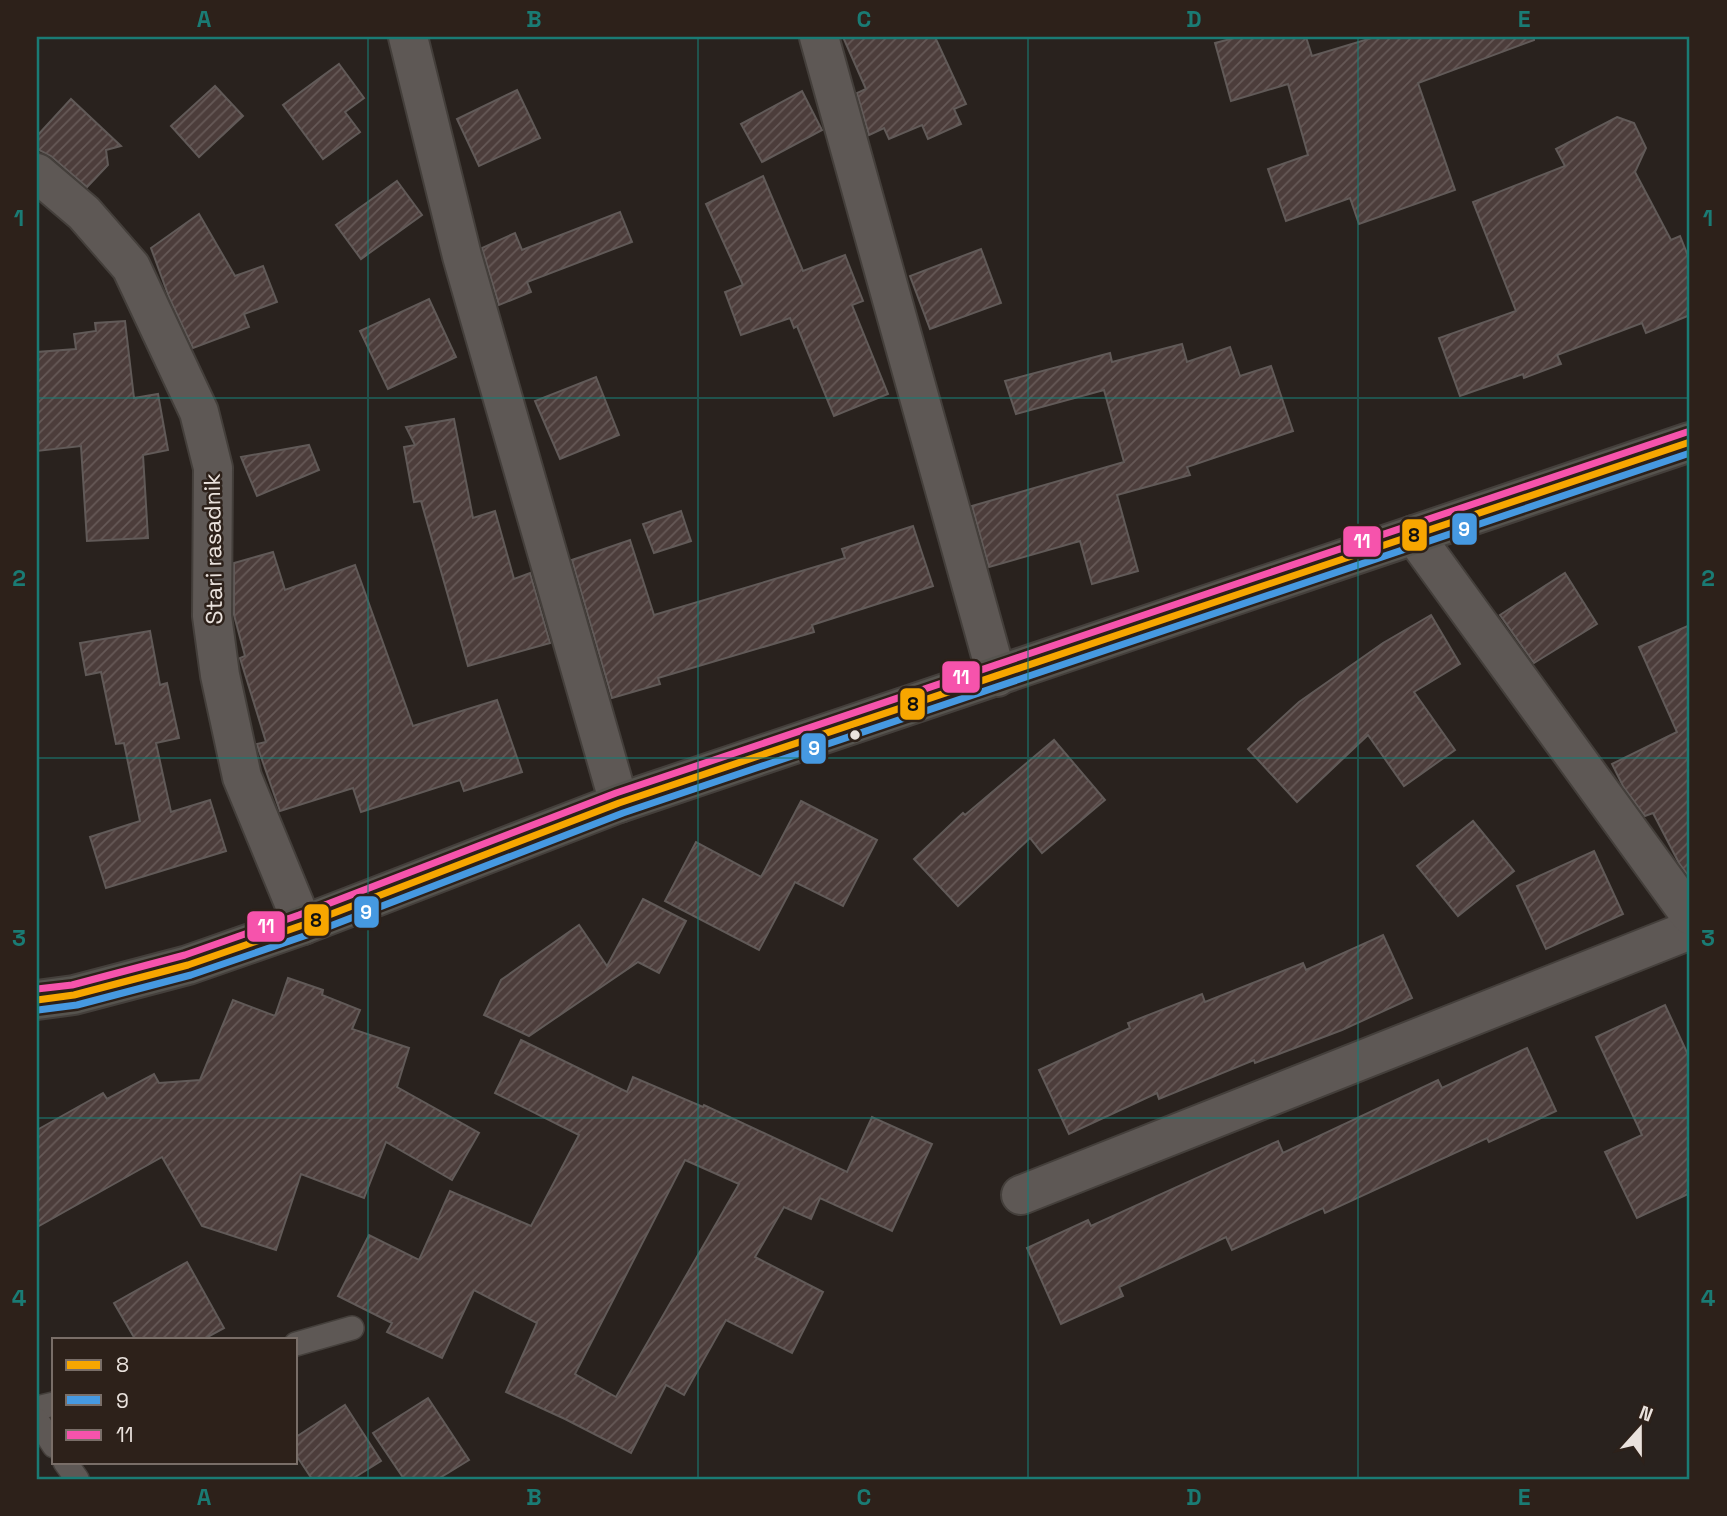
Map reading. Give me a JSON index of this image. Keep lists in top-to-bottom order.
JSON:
{
  "streets": {
    "street": ["Stari rasadnik"]
  },
  "lines": ["transit line 11", "transit line 8", "transit line 9"],
  "legend": ["8", "9", "11"],
  "north": "top",
  "grid": {
    "columns": [
      "A",
      "B",
      "C",
      "D",
      "E"
    ],
    "rows": [
      "1",
      "2",
      "3",
      "4"
    ]
  }
}
